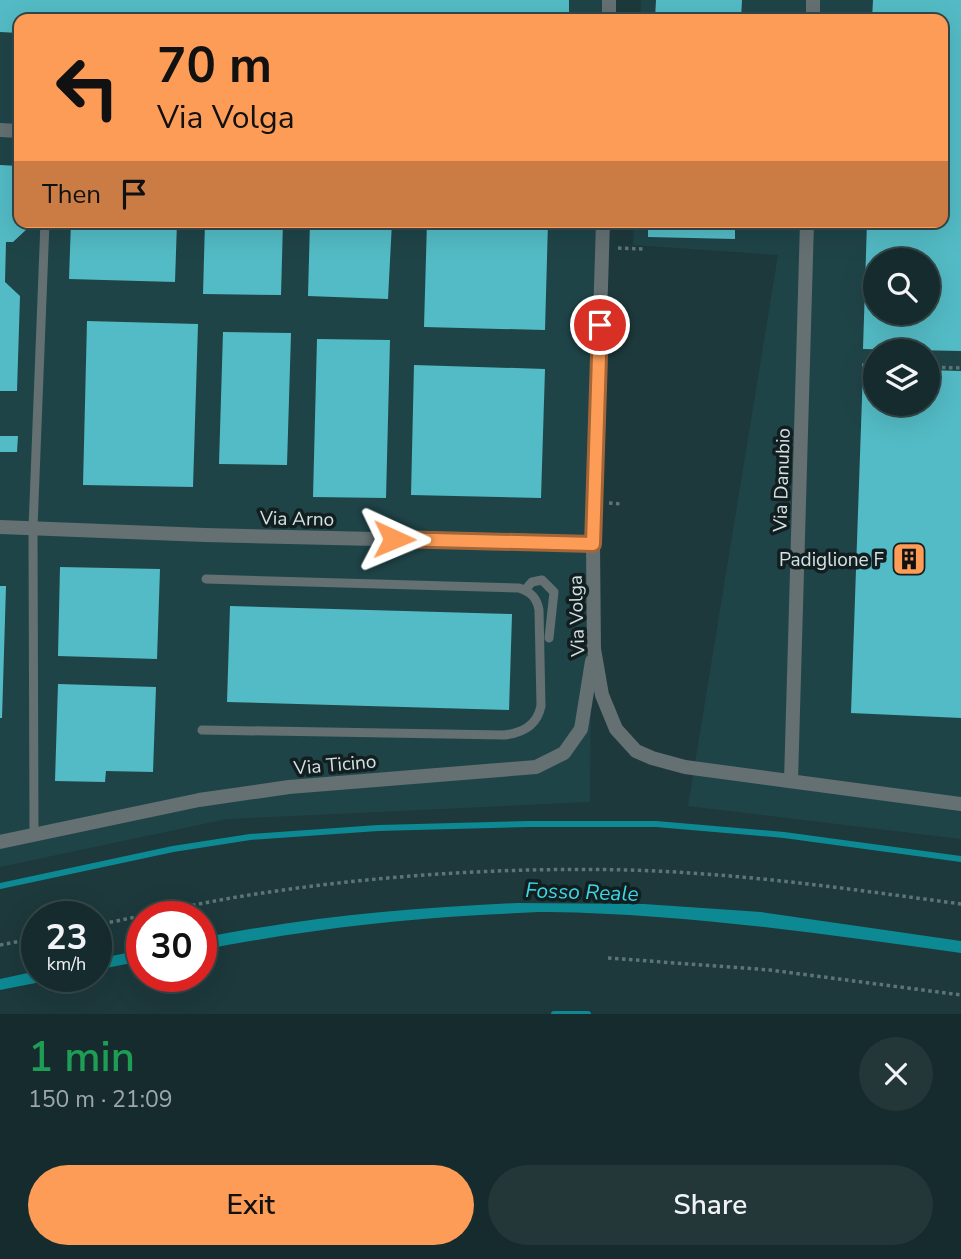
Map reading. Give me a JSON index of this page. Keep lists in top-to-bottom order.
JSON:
{
  "streets": {
    "street": [
      "Via Danubio",
      "Via Arno",
      "Via Volga",
      "Via Ticino"
    ]
  },
  "crossings": [
    ["Via Danubio", "Via Volga"],
    ["Via Arno", "Via Volga"],
    ["Via Volga", "Via Ticino"]
  ],
  "water": ["Fosso Reale"],
  "places": {
    "building": ["Padiglione F"]
  },
  "page": {
    "turn": ["70 m", "Via Volga"],
    "then": "Then",
    "speed": "23 km/h",
    "limit": "30",
    "heading": ["1 min", "150 m · 21:09"],
    "buttons": ["Exit", "Share"]
  }
}
